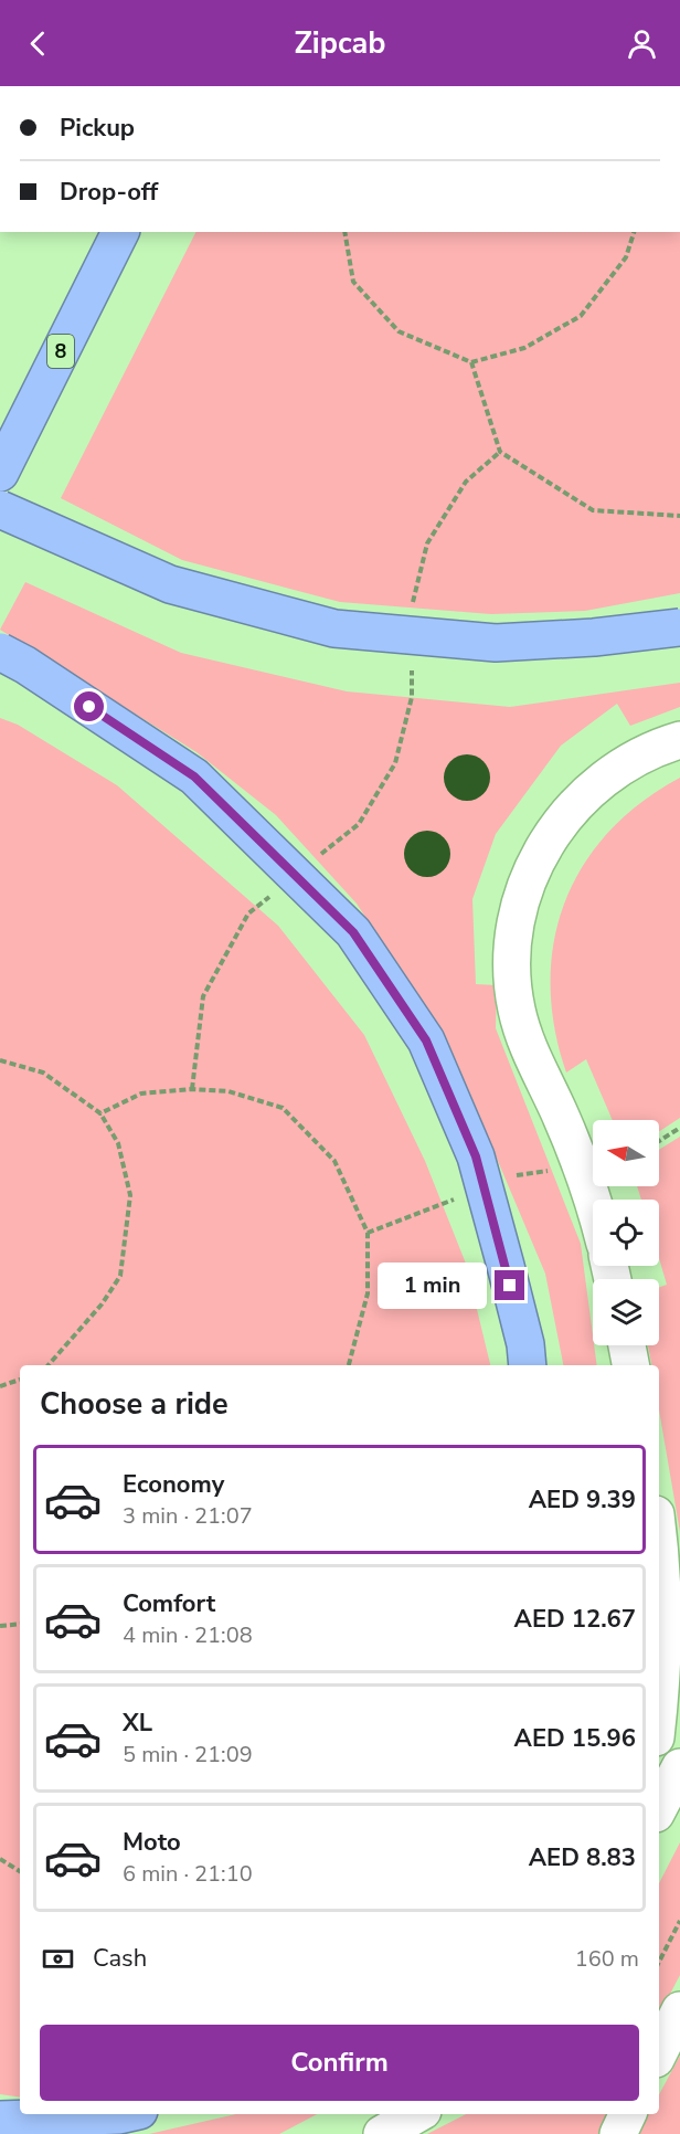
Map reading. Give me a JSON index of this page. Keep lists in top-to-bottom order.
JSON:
{
  "streets": {
    "highway": ["8"]
  },
  "north": "left",
  "page": {
    "header": "Zipcab",
    "banner": ["Pickup", "Drop-off"],
    "bubble": "1 min",
    "heading": "Choose a ride",
    "list": [
      {
        "name": "Economy",
        "note": "3 min · 21:07",
        "value": "AED 9.39"
      },
      {
        "name": "Comfort",
        "note": "4 min · 21:08",
        "value": "AED 12.67"
      },
      {
        "name": "XL",
        "note": "5 min · 21:09",
        "value": "AED 15.96"
      },
      {
        "name": "Moto",
        "note": "6 min · 21:10",
        "value": "AED 8.83"
      }
    ],
    "pay": ["Cash", "160 m"],
    "buttons": "Confirm"
  }
}
